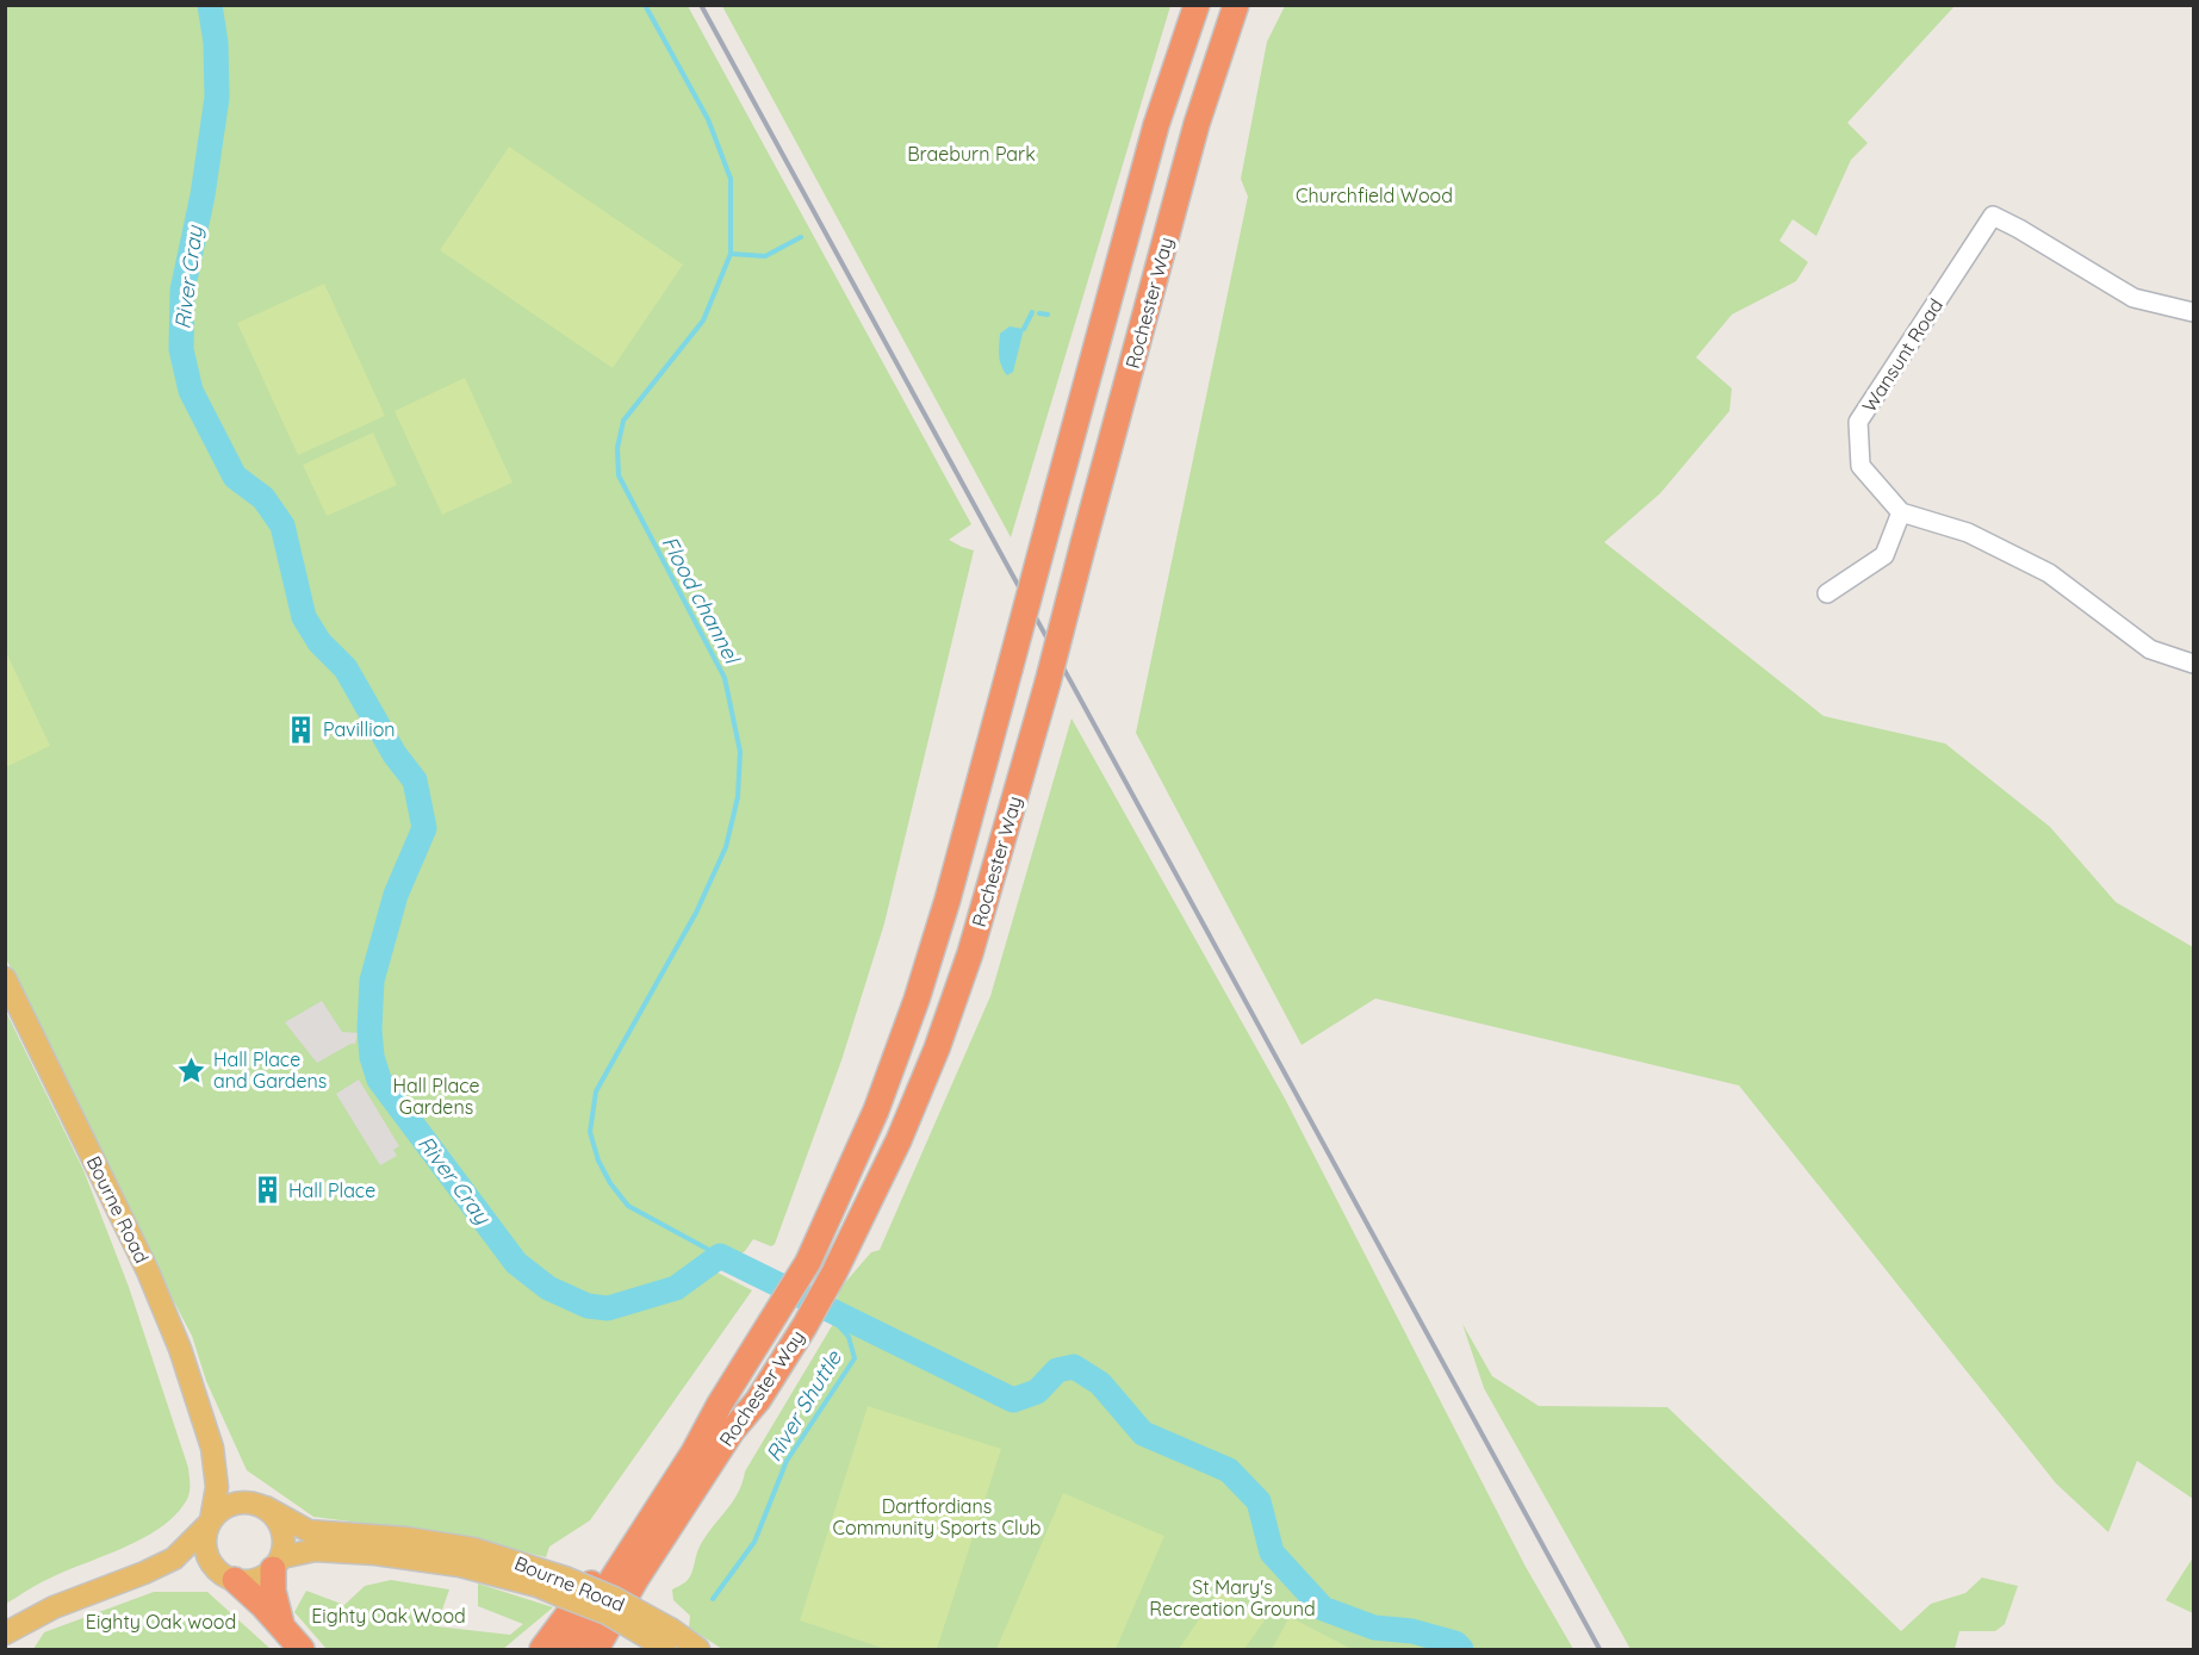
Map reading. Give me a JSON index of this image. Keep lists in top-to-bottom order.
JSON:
{
  "streets": {
    "highway": ["Rochester Way"],
    "main road": ["Bourne Road"],
    "street": ["Wansunt Road"]
  },
  "water": ["River Cray", "Flood channel", "River Shuttle"],
  "parks": [
    "Braeburn Park",
    "Churchfield Wood",
    "Hall Place Gardens",
    "Dartfordians Community Sports Club",
    "St Mary's Recreation Ground",
    "Eighty Oak Wood",
    "Eighty Oak wood"
  ],
  "places": {
    "building": ["Pavillion", "Hall Place"],
    "place": ["Hall Place and Gardens"]
  }
}
